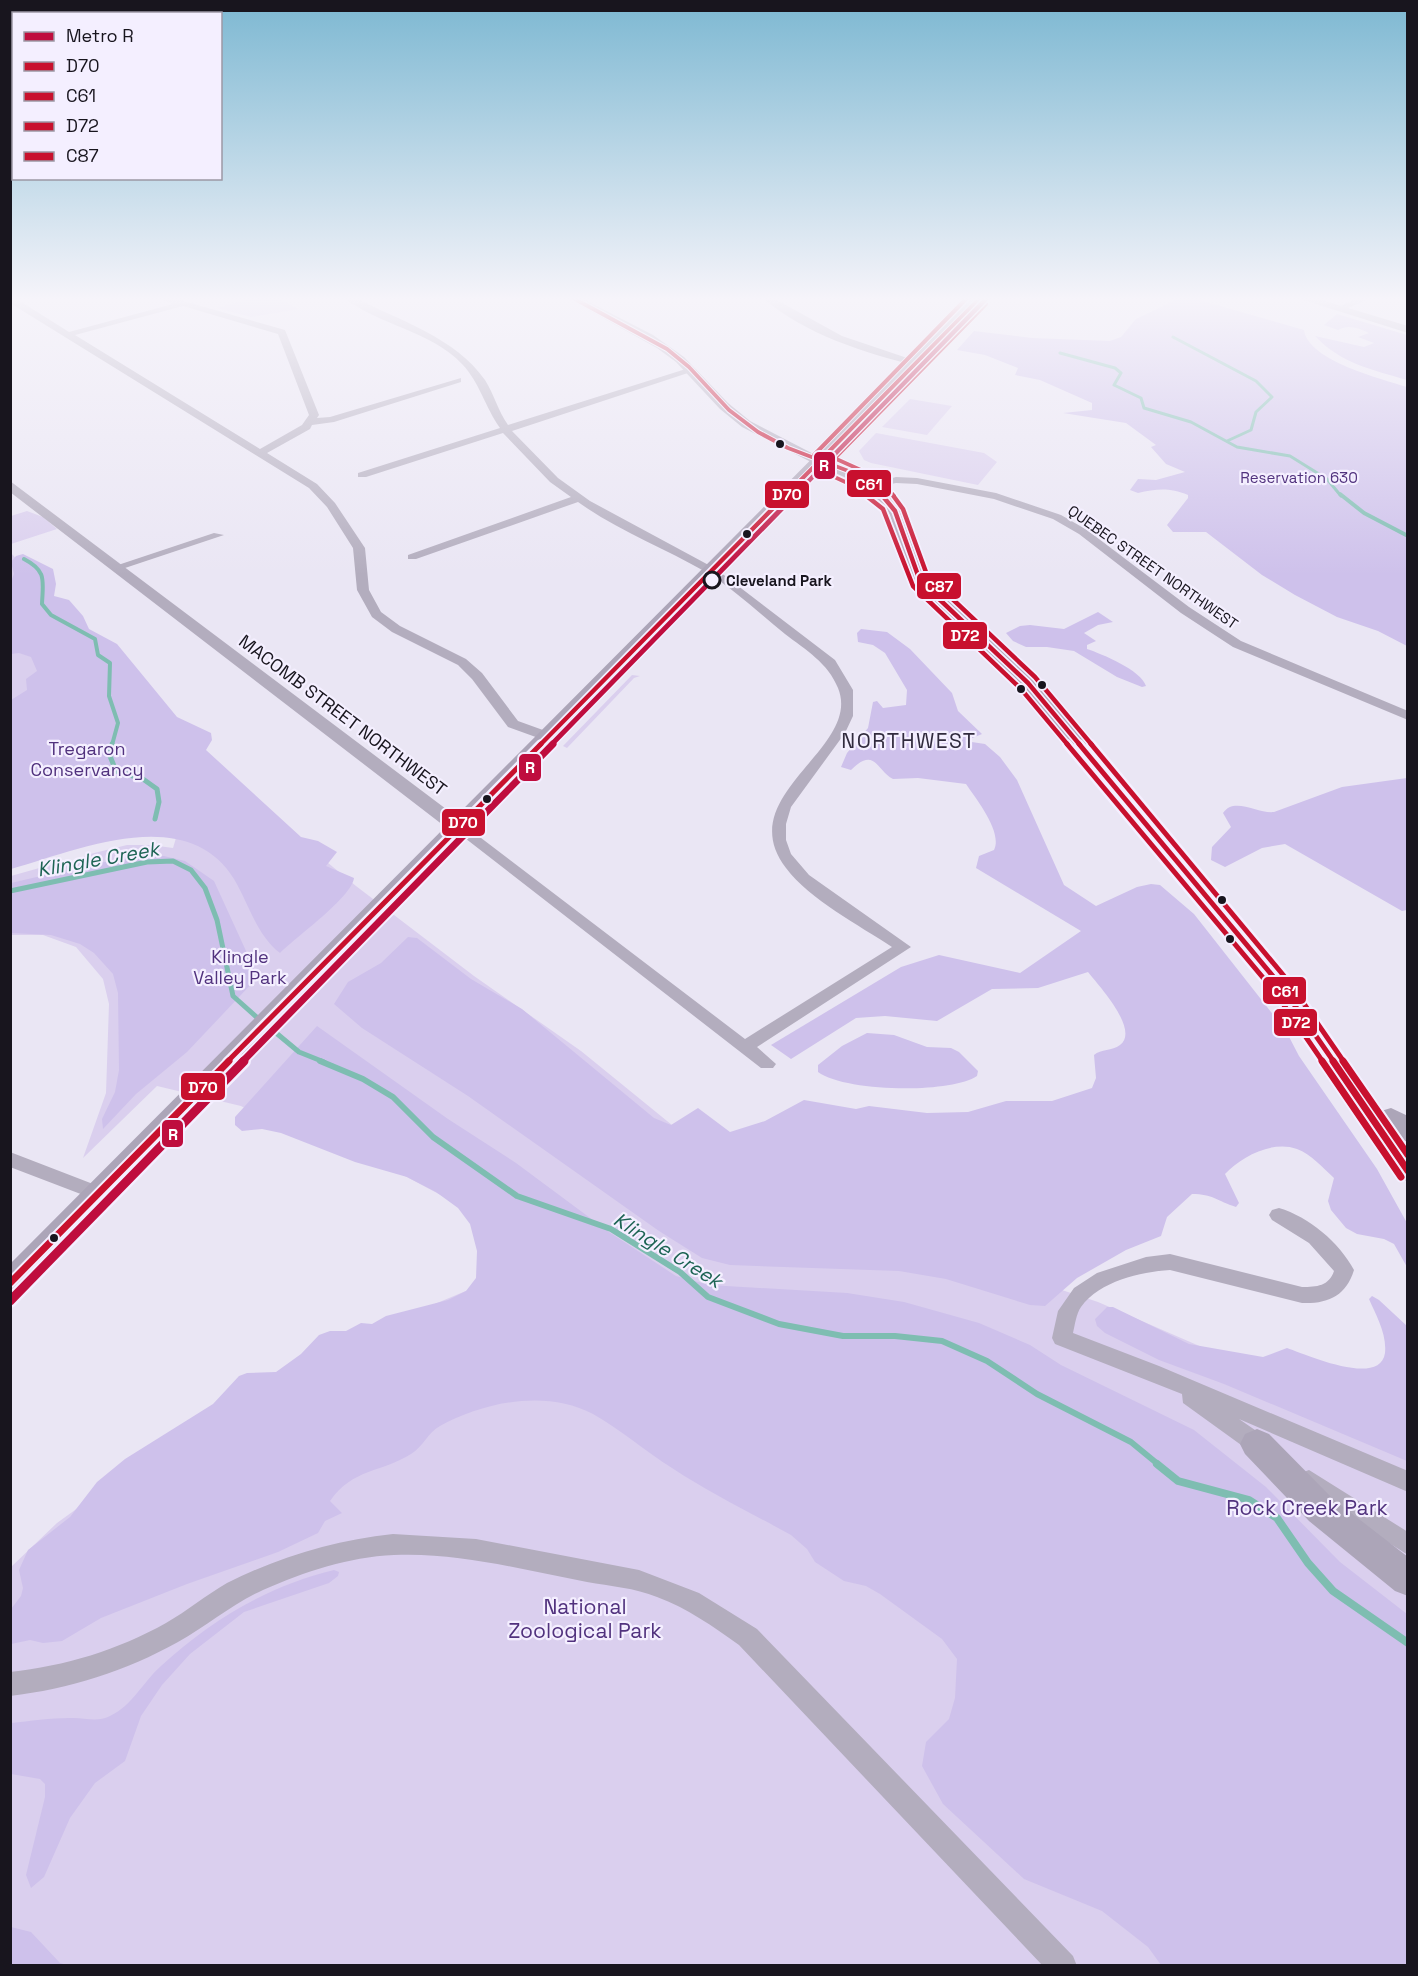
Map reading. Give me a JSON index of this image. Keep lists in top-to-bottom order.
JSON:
{
  "streets": {
    "street": ["QUEBEC STREET NORTHWEST", "MACOMB STREET NORTHWEST"]
  },
  "districts": ["NORTHWEST"],
  "water": ["Klingle Creek"],
  "parks": [
    "Reservation 630",
    "Tregaron Conservancy",
    "Klingle Valley Park",
    "Rock Creek Park",
    "National Zoological Park"
  ],
  "places": ["Cleveland Park"],
  "lines": [
    "metro line R",
    "transit line D70",
    "transit line C61",
    "transit line D72",
    "transit line C87"
  ],
  "legend": [
    "Metro R",
    "D70",
    "C61",
    "D72",
    "C87"
  ]
}
